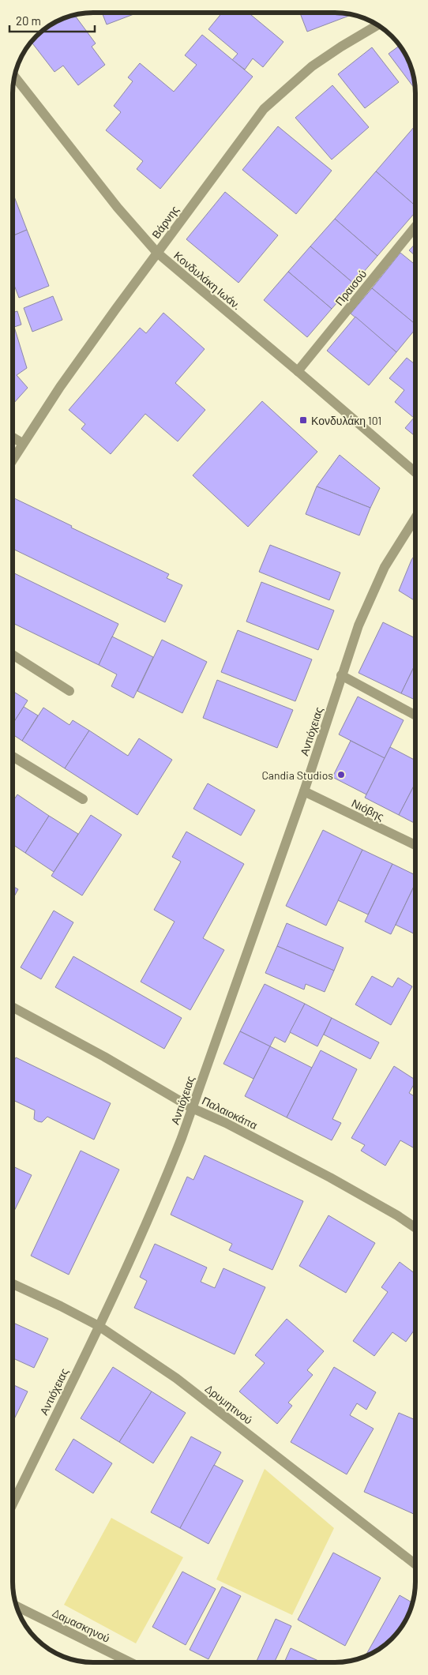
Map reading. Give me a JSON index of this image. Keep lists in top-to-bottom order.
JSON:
{
  "streets": {
    "street": [
      "Βάρνης",
      "Κονδυλάκη Ιωάν.",
      "Πραισού",
      "Αντιόχειας",
      "Νιόβης",
      "Παλαιοκάπα",
      "Δρυμητινού",
      "Δαμασκηνού"
    ]
  },
  "crossings": [
    ["Βάρνης", "Κονδυλάκη Ιωάν."],
    ["Κονδυλάκη Ιωάν.", "Πραισού"],
    ["Αντιόχειας", "Νιόβης"],
    ["Αντιόχειας", "Παλαιοκάπα"],
    ["Αντιόχειας", "Δρυμητινού"]
  ],
  "places": {
    "transit": ["Κονδυλάκη 101"],
    "other": ["Candia Studios"]
  },
  "scale_bar": "20 m"
}
